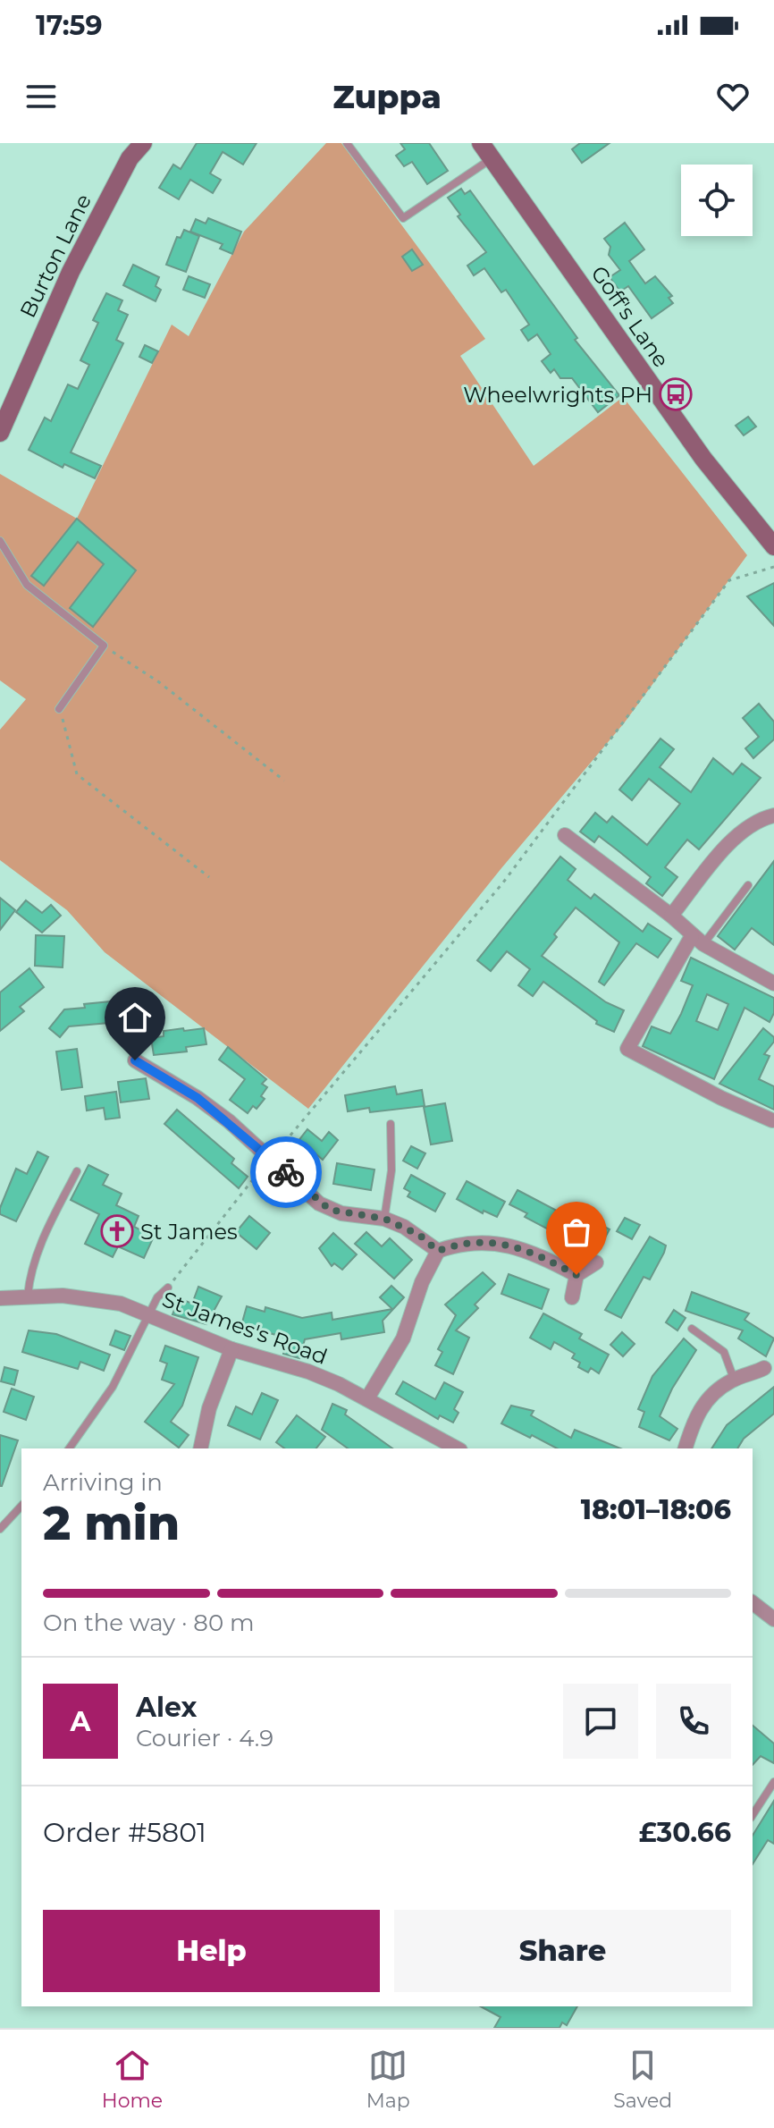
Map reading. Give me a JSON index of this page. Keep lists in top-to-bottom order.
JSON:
{
  "streets": {
    "main road": ["Burton Lane", "Goff's Lane"],
    "street": ["St James's Road"]
  },
  "places": {
    "bus stop": ["Wheelwrights PH"],
    "church": ["St James"]
  },
  "page": {
    "status": "17:59",
    "header": "Zuppa",
    "heading": ["2 min", "Arriving in", "18:01–18:06"],
    "panel": [
      "Alex",
      "Courier · 4.9",
      "Order #5801",
      "£30.66"
    ],
    "bar": "On the way · 80 m",
    "round": "A",
    "buttons": ["Help", "Share"],
    "tabs": ["Home", "Map", "Saved"]
  }
}
